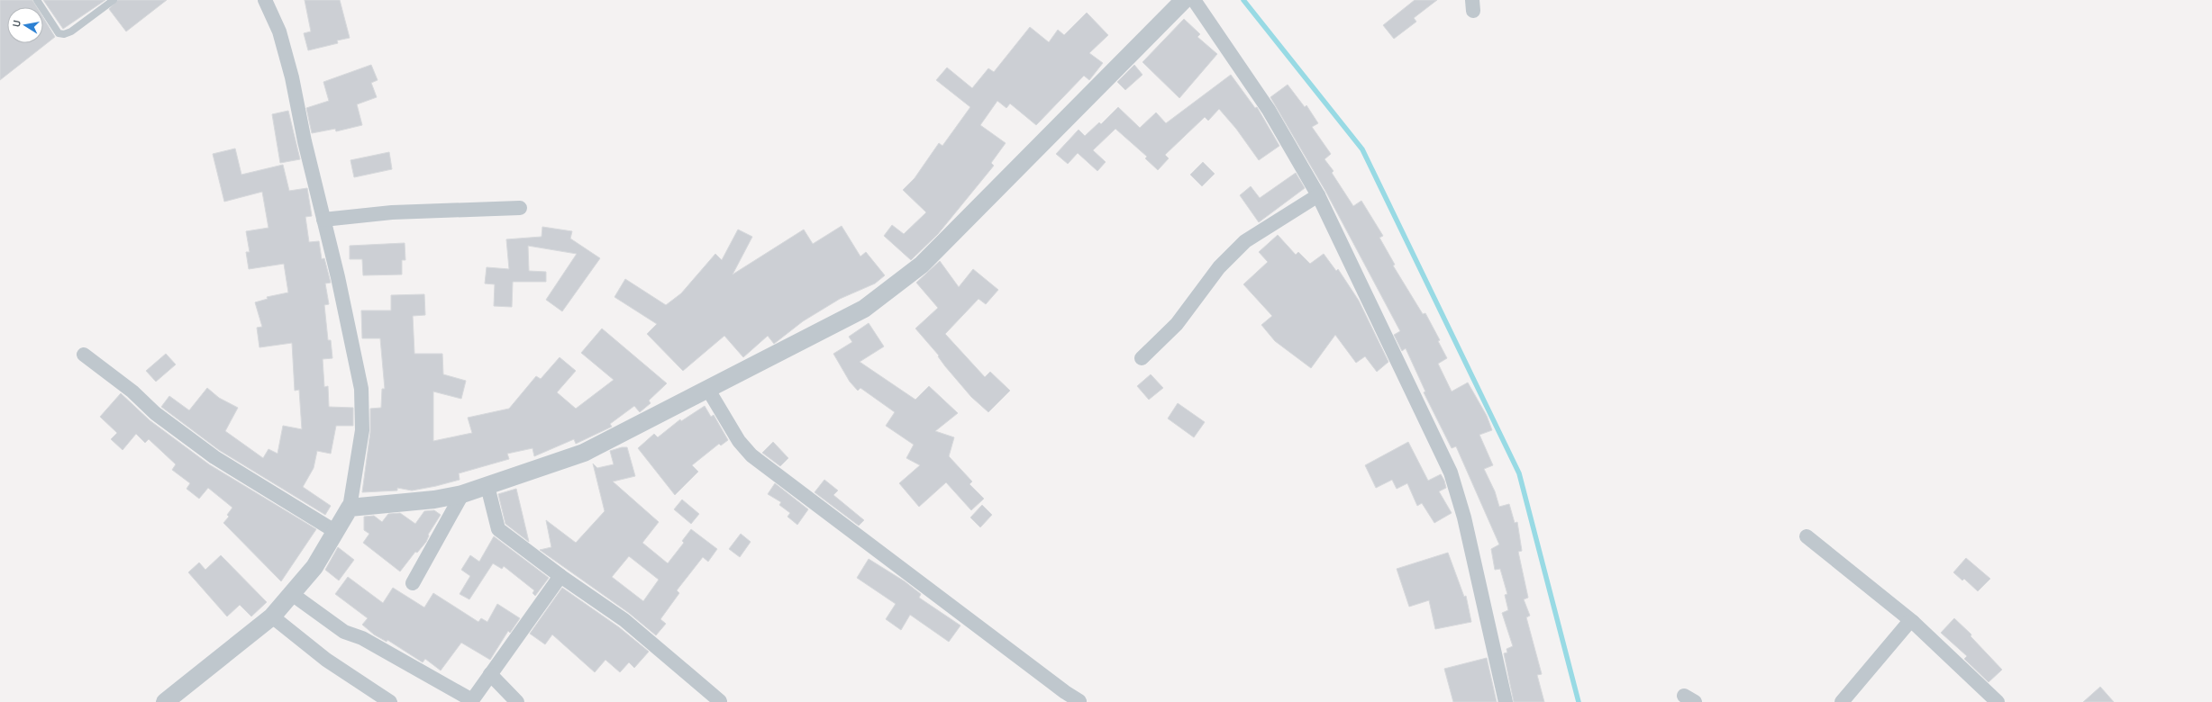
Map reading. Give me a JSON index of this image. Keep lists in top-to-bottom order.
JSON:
{
  "north": "left"
}
